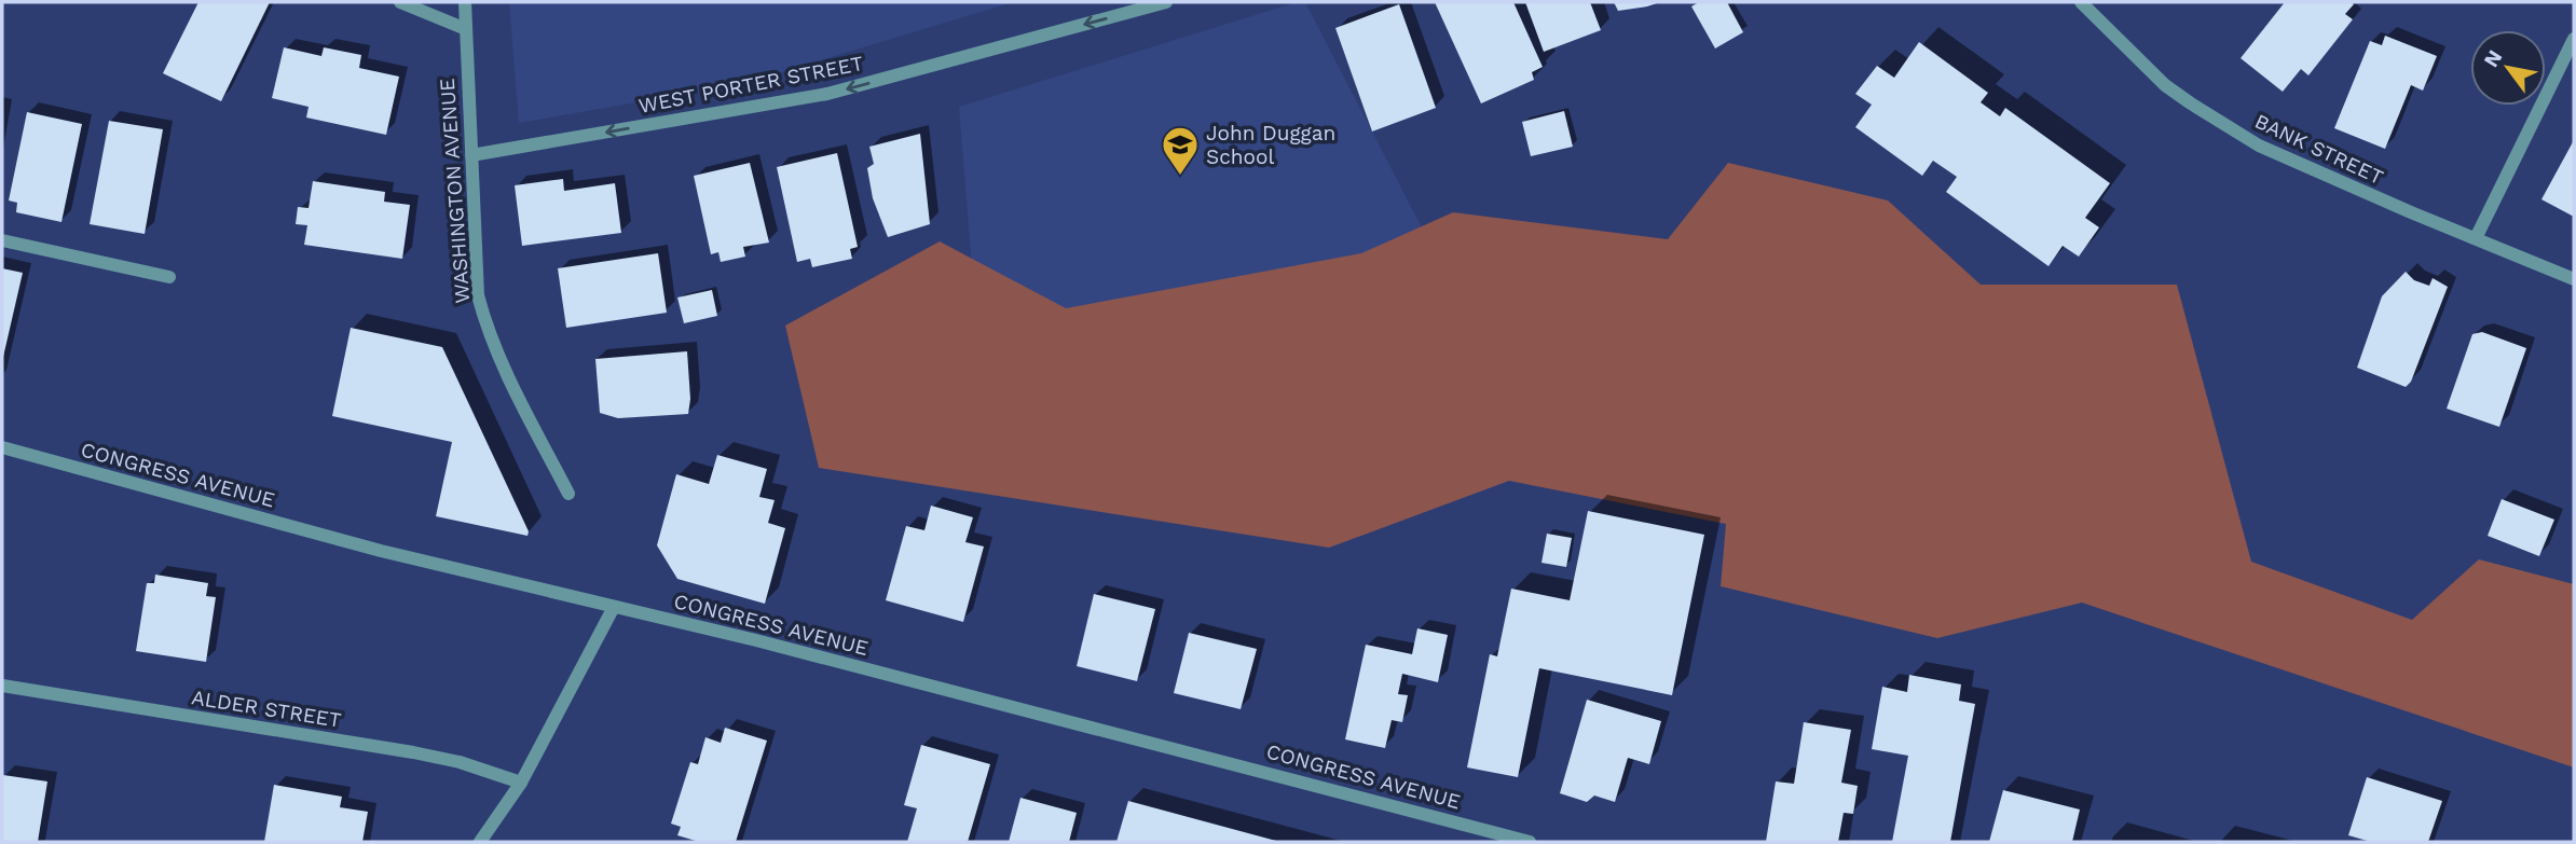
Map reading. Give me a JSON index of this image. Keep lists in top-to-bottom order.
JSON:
{
  "streets": {
    "street": [
      "WEST PORTER STREET",
      "BANK STREET",
      "WASHINGTON AVENUE",
      "CONGRESS AVENUE",
      "ALDER STREET"
    ]
  },
  "crossings": [
    ["WEST PORTER STREET", "WASHINGTON AVENUE"]
  ],
  "one_way": ["WEST PORTER STREET"],
  "places": {
    "school or university": ["John Duggan School"]
  },
  "north": "top left"
}
